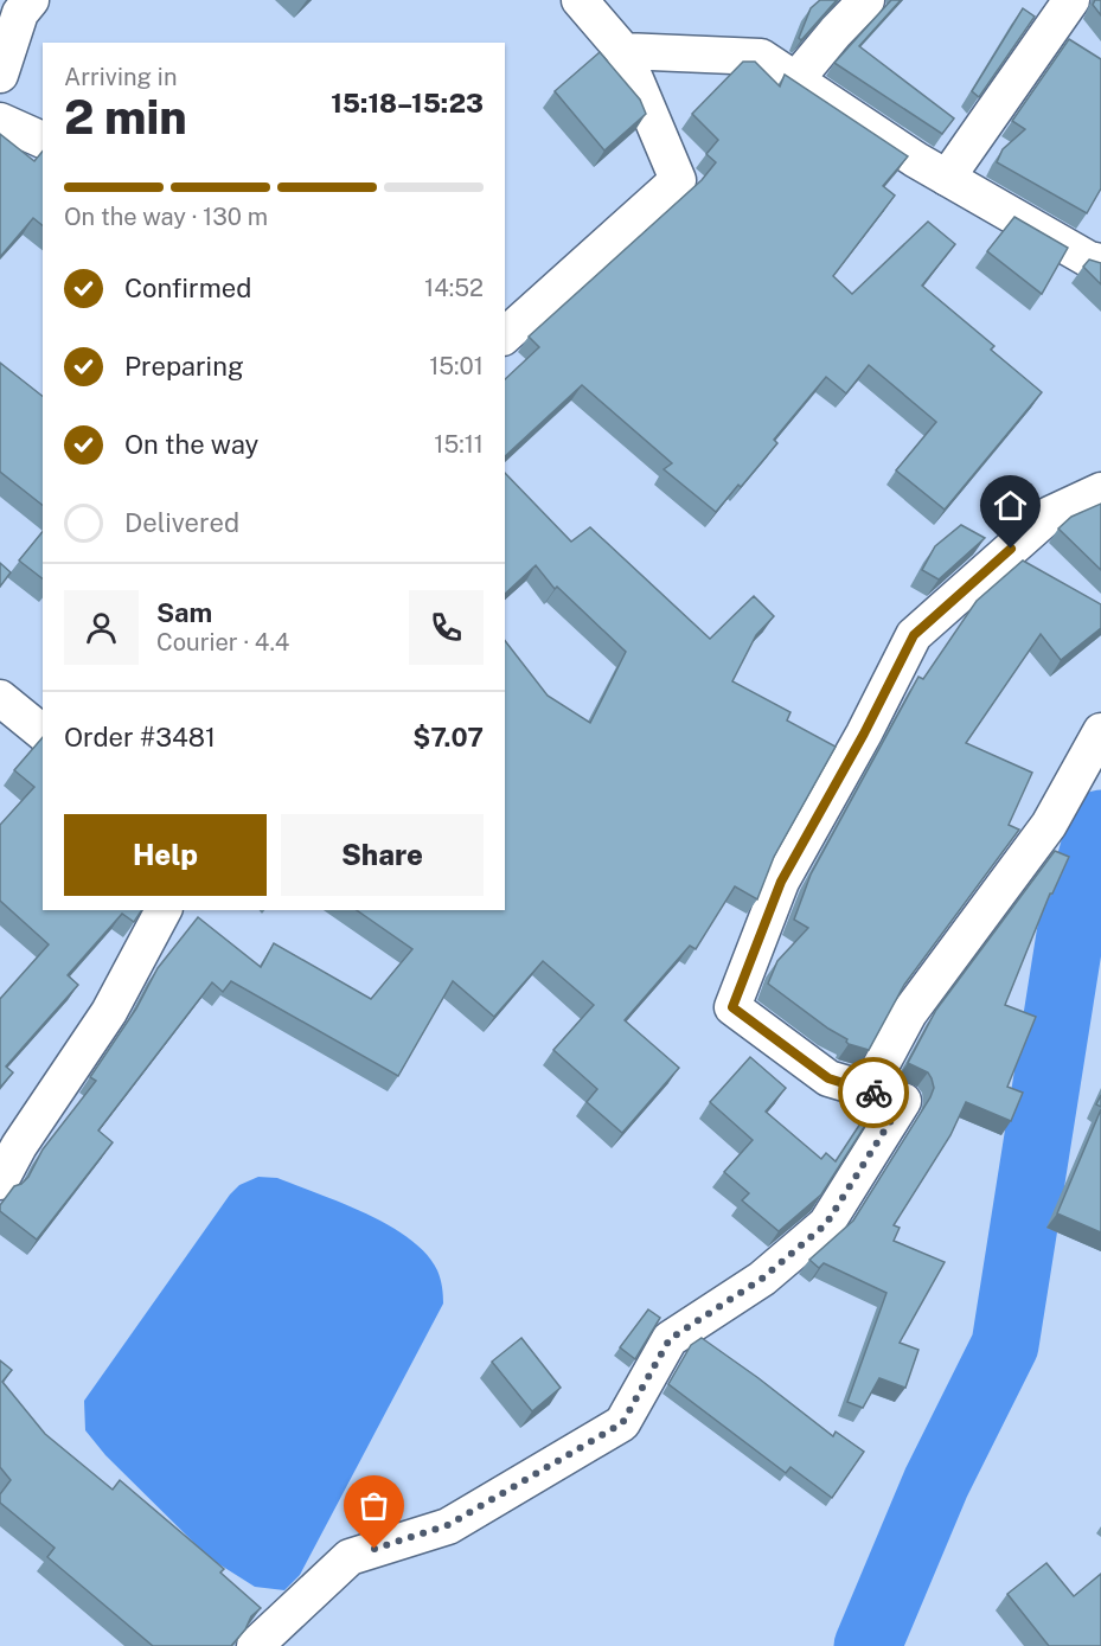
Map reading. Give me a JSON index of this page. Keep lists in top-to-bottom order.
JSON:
{
  "page": {
    "heading": ["2 min", "Arriving in", "15:18–15:23"],
    "panel": [
      "Sam",
      "Courier · 4.4",
      "Order #3481",
      "$7.07"
    ],
    "bar": "On the way · 130 m",
    "list": [
      ["Confirmed", "14:52"],
      ["Preparing", "15:01"],
      ["On the way", "15:11"],
      "Delivered"
    ],
    "buttons": ["Help", "Share"]
  }
}
